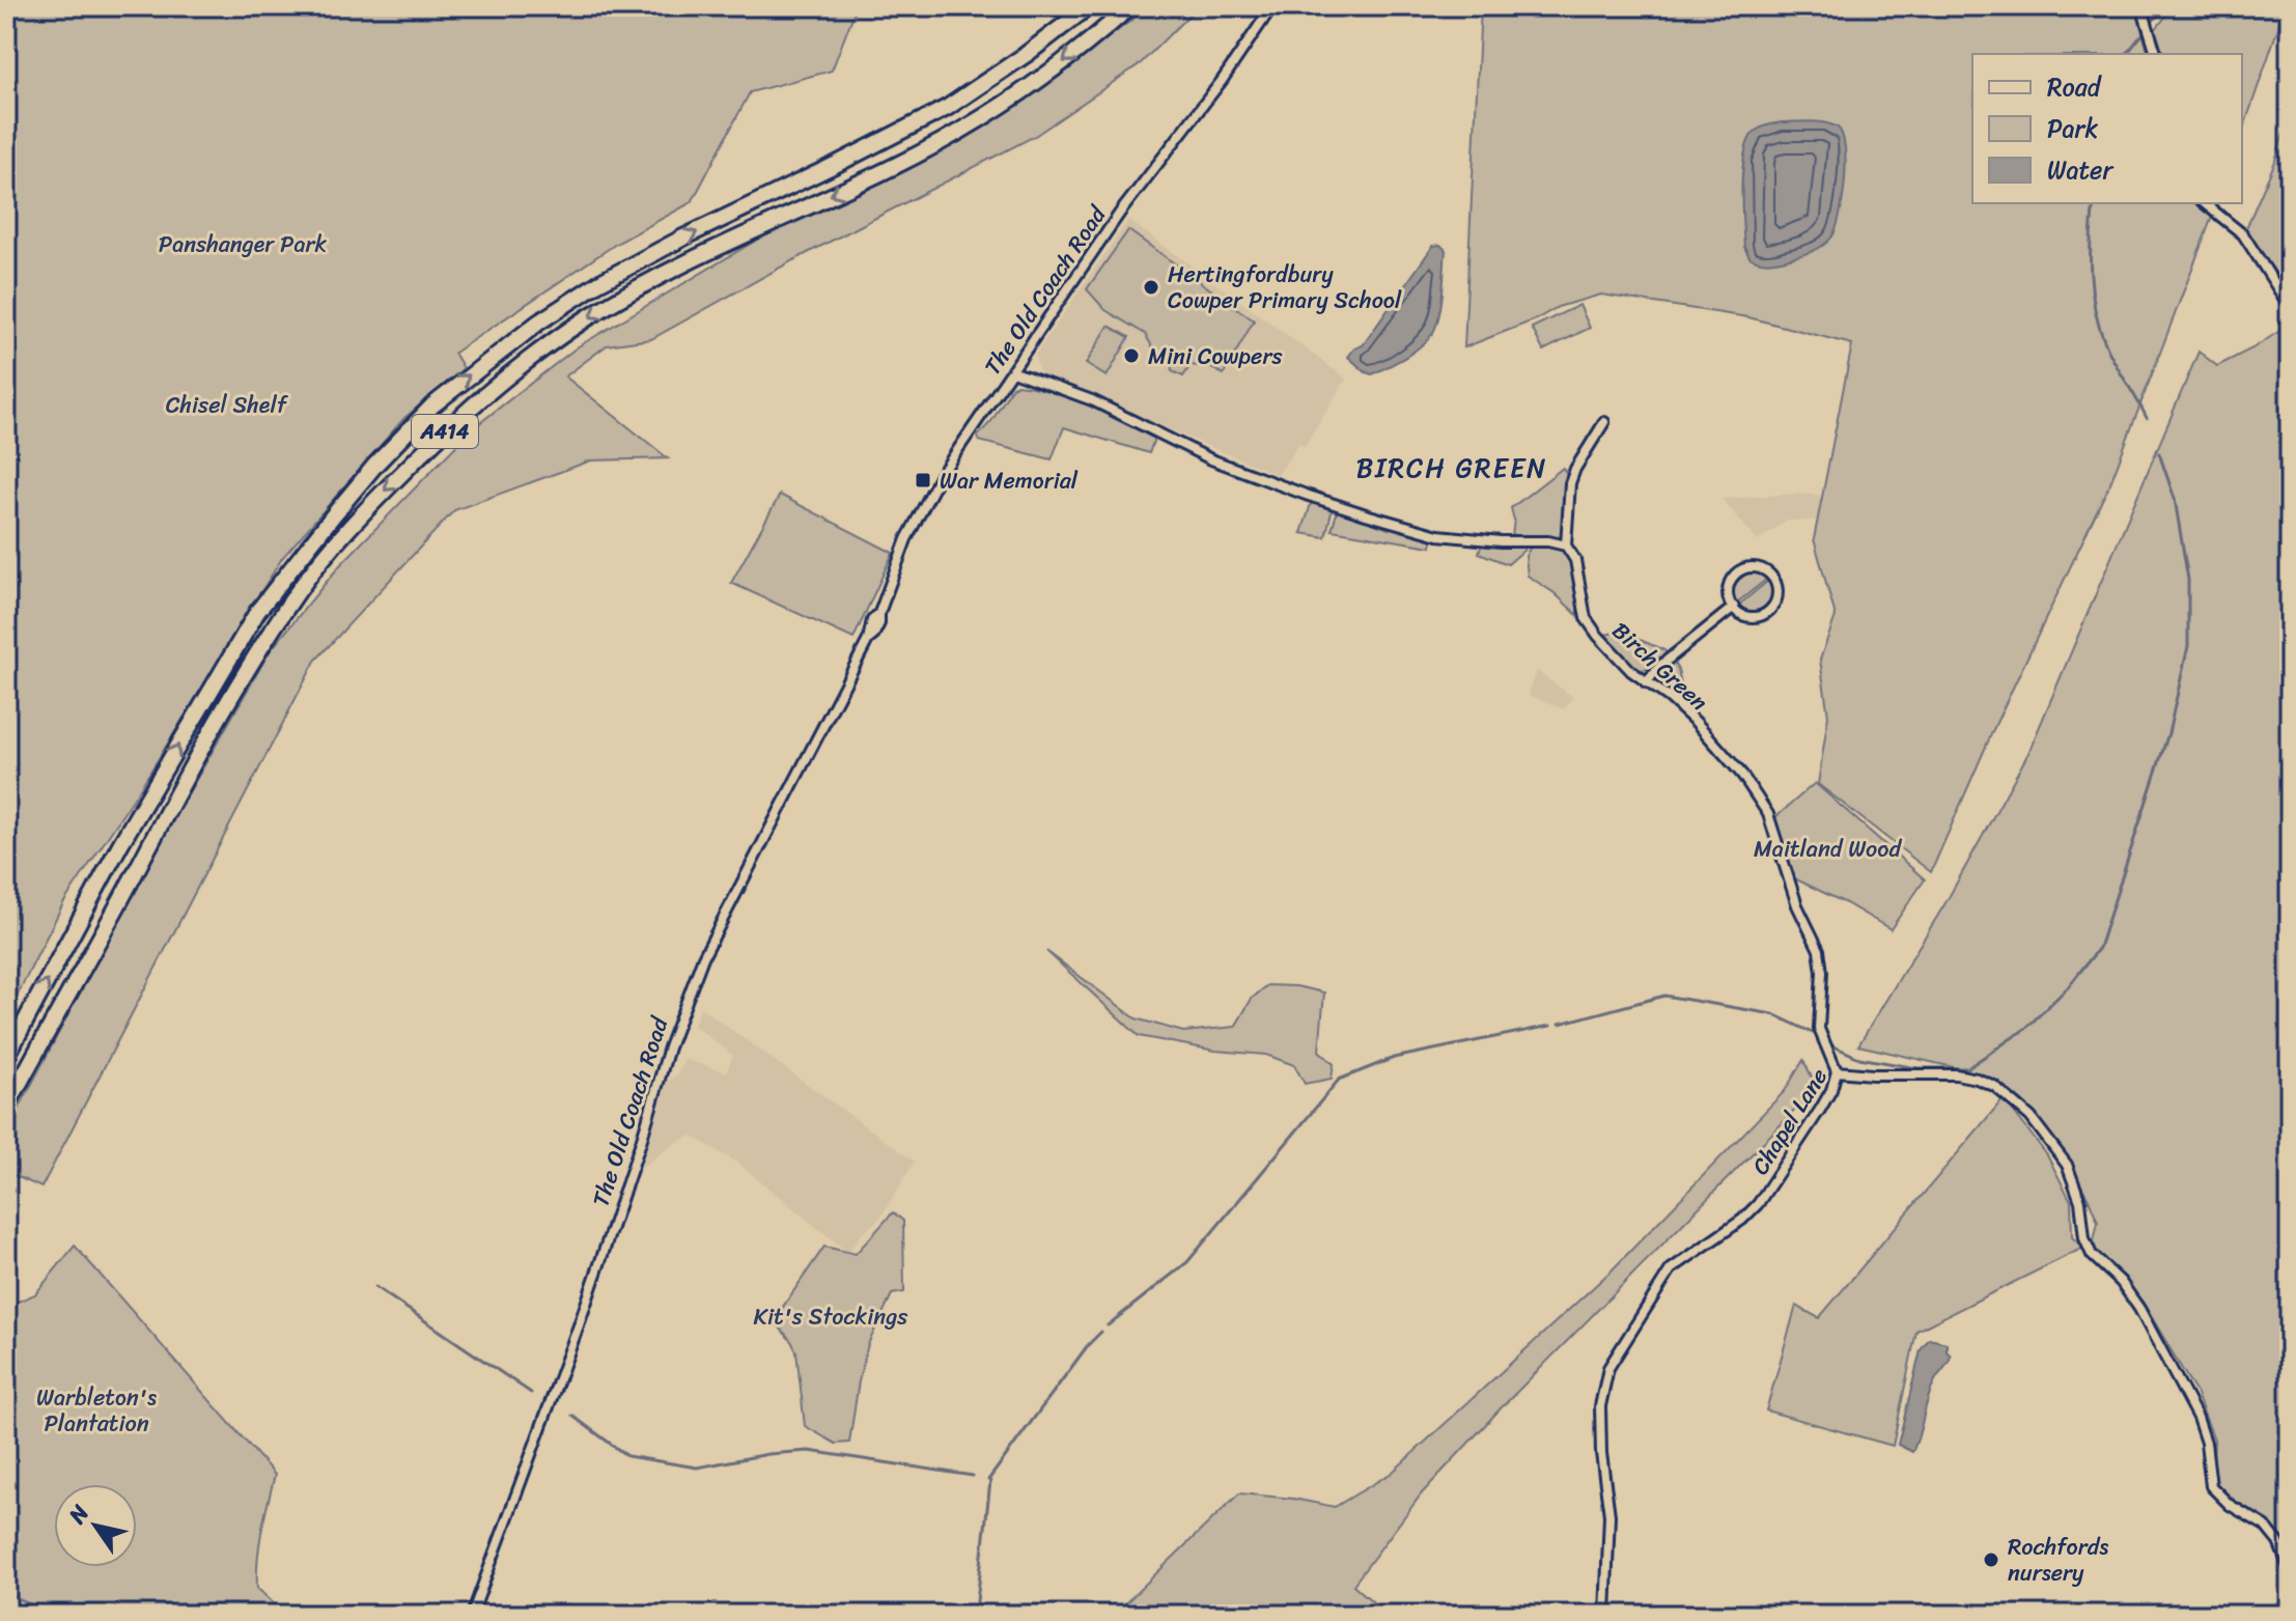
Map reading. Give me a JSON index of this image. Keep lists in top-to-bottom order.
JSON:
{
  "streets": {
    "highway": ["A414"],
    "street": ["The Old Coach Road", "Birch Green", "Chapel Lane"]
  },
  "crossings": [
    ["Birch Green", "Chapel Lane"]
  ],
  "districts": ["BIRCH GREEN"],
  "parks": [
    "Panshanger Park",
    "Chisel Shelf",
    "Maitland Wood",
    "Kit's Stockings",
    "Warbleton's Plantation"
  ],
  "places": {
    "other": ["Hertingfordbury Cowper Primary School", "Mini Cowpers", "Rochfords nursery"],
    "transit": ["War Memorial"]
  },
  "legend": ["Road", "Park", "Water"],
  "north": "top left"
}
